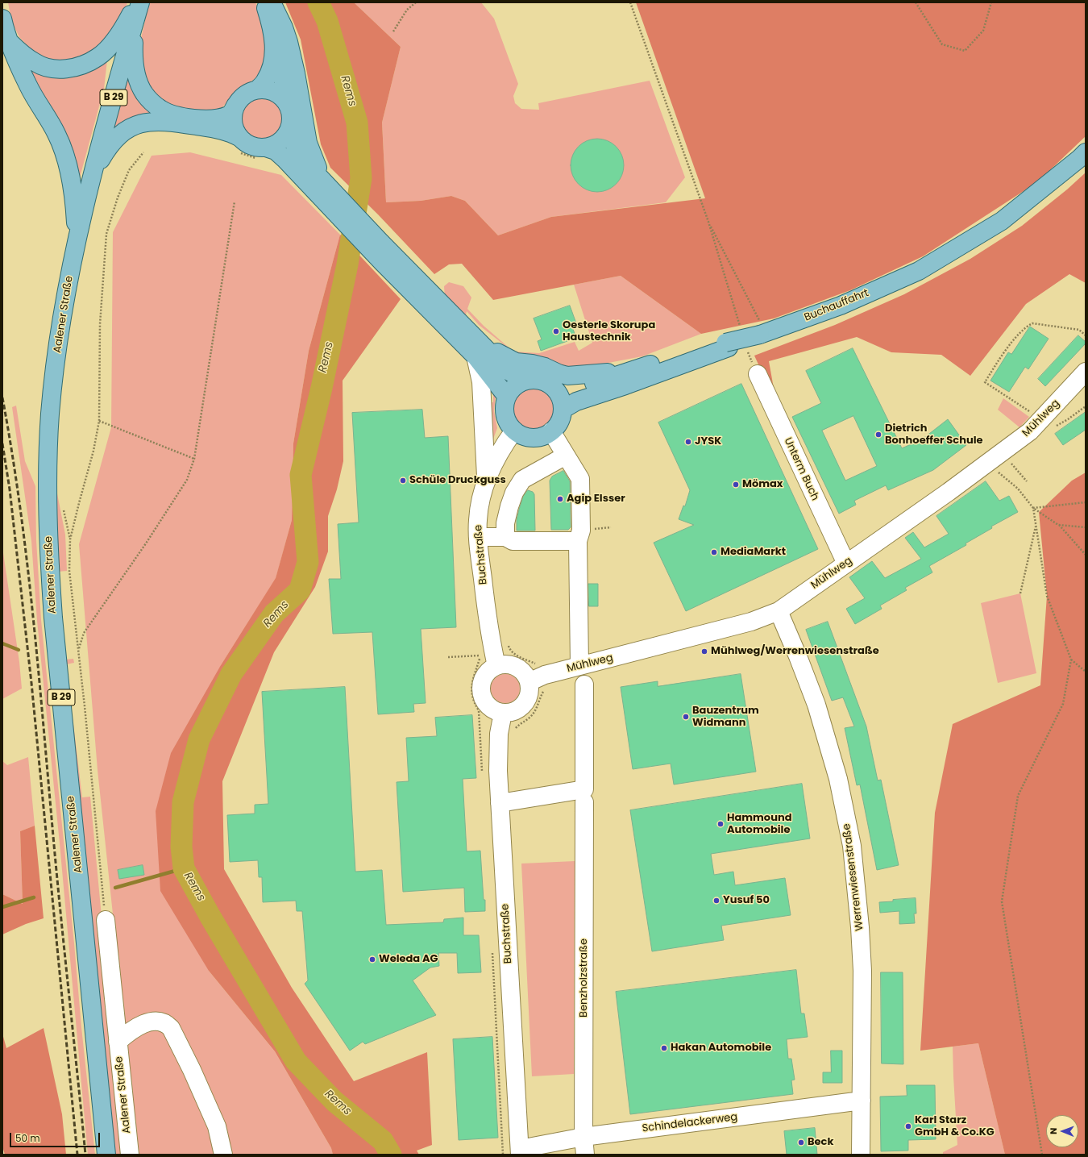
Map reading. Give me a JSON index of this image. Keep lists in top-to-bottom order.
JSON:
{
  "streets": {
    "main road": ["B 29", "Buchauffahrt", "Aalener Straße"],
    "street": [
      "Mühlweg",
      "Unterm Buch",
      "Buchstraße",
      "Werrenwiesenstraße",
      "Benzholzstraße",
      "Schindelackerweg"
    ]
  },
  "crossings": [
    ["Mühlweg", "Unterm Buch"],
    ["Mühlweg", "Buchstraße"],
    ["Mühlweg", "Werrenwiesenstraße"],
    ["Buchstraße", "Schindelackerweg"],
    ["Werrenwiesenstraße", "Schindelackerweg"],
    ["Benzholzstraße", "Schindelackerweg"]
  ],
  "water": ["Rems"],
  "places": [
    "Oesterle Skorupa Haustechnik",
    "Dietrich Bonhoeffer Schule",
    "JYSK",
    "Schüle Druckguss",
    "Mömax",
    "Agip Elsser",
    "MediaMarkt",
    "Mühlweg/Werrenwiesenstraße",
    "Bauzentrum Widmann",
    "Hammound Automobile",
    "Yusuf 50",
    "Weleda AG",
    "Hakan Automobile",
    "Karl Starz GmbH & Co.KG",
    "Beck"
  ],
  "scale_bar": "50 m",
  "north": "left"
}
